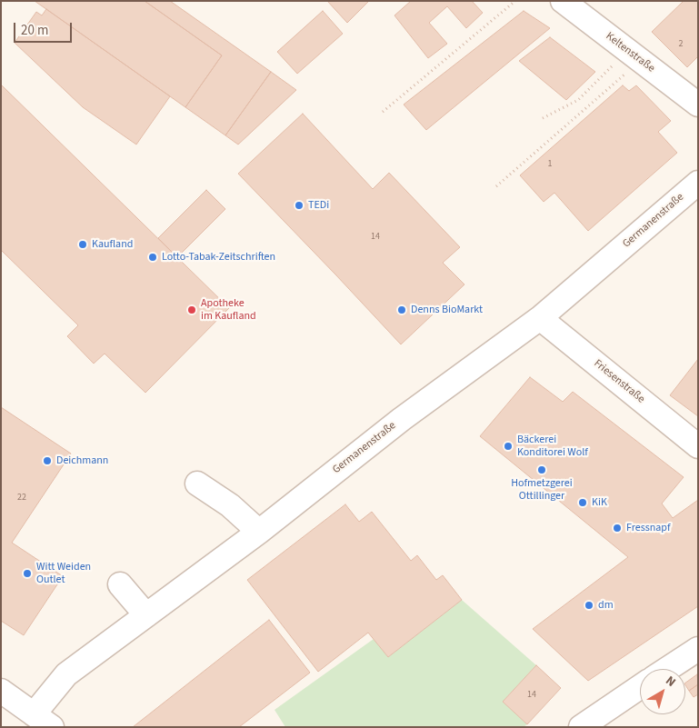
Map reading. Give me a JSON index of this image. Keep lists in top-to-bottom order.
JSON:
{
  "streets": {
    "street": ["Keltenstraße", "Germanenstraße", "Friesenstraße"]
  },
  "crossings": [
    ["Germanenstraße", "Friesenstraße"]
  ],
  "places": [
    "TEDi",
    "Kaufland",
    "Lotto-Tabak-Zeitschriften",
    "Apotheke im Kaufland",
    "Denns BioMarkt",
    "Bäckerei Konditorei Wolf",
    "Deichmann",
    "Hofmetzgerei Ottillinger",
    "KiK",
    "Fressnapf",
    "Witt Weiden Outlet",
    "dm"
  ],
  "house_numbers": [
    "2",
    "1",
    "14",
    "22",
    "14"
  ],
  "scale_bar": "20 m",
  "north": "top right"
}
